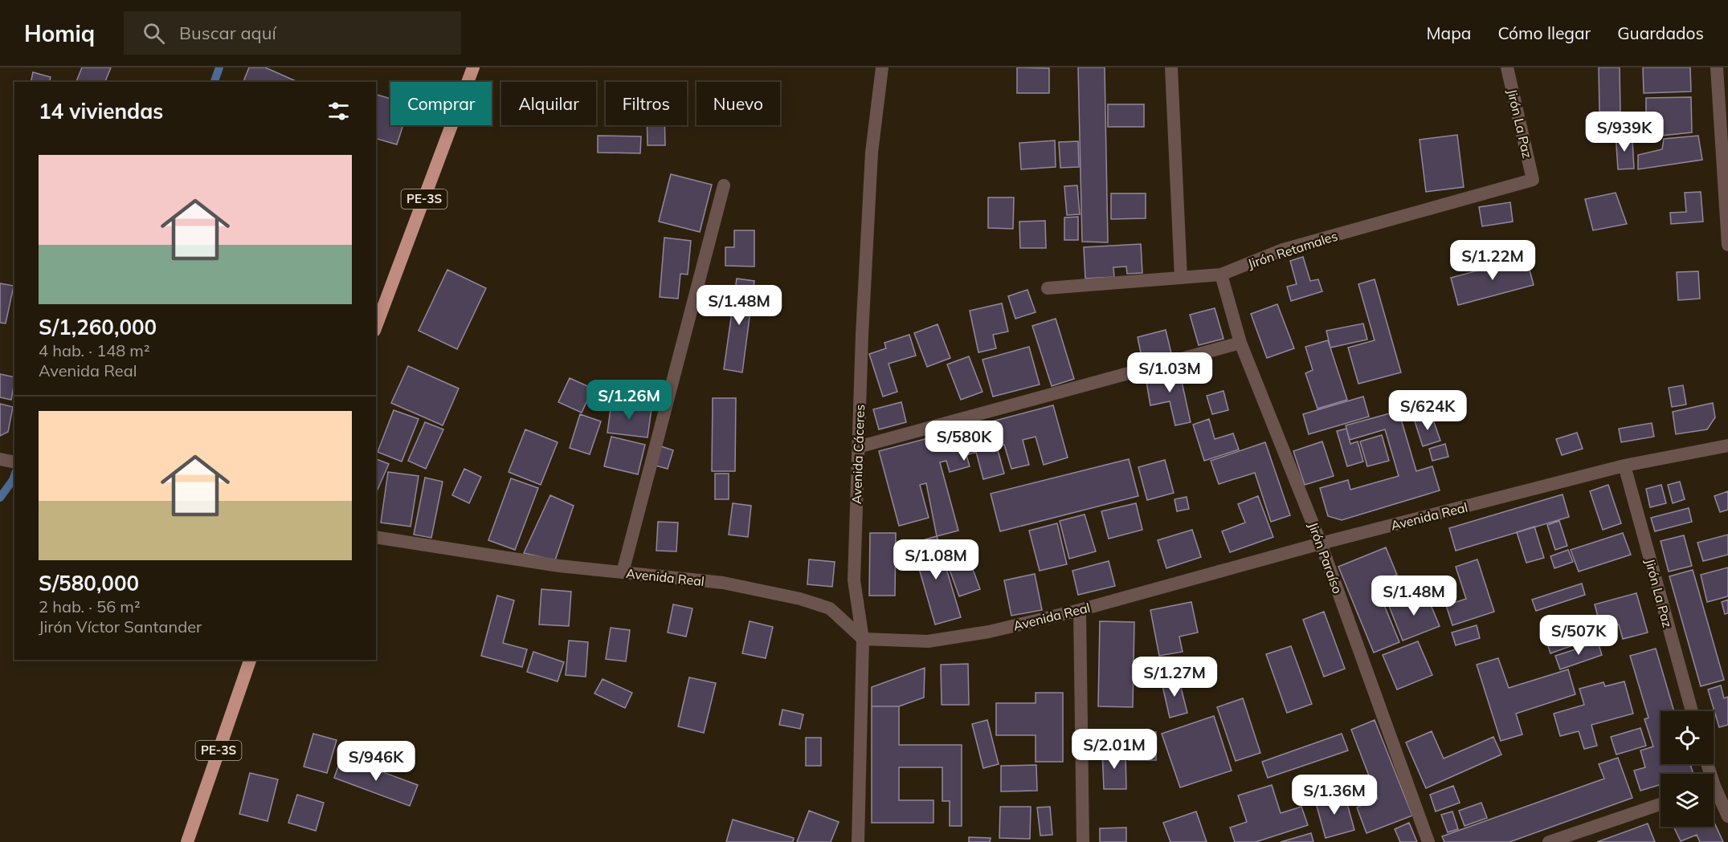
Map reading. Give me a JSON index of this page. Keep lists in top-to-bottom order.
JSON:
{
  "streets": {
    "highway": ["PE-3S"],
    "street": [
      "Jirón La Paz",
      "Jirón Retamales",
      "Avenida Cáceres",
      "Avenida Real",
      "Jirón Paraíso"
    ]
  },
  "crossings": [
    ["Jirón La Paz", "Jirón Retamales"],
    ["Jirón La Paz", "Avenida Real"],
    ["Jirón Retamales", "Jirón Paraíso"],
    ["Avenida Cáceres", "Avenida Real"],
    ["Avenida Real", "Jirón Paraíso"]
  ],
  "page": {
    "header": "Homiq",
    "search": "Buscar aquí",
    "nav": ["Mapa", "Cómo llegar", "Guardados"],
    "chip": [
      "Comprar",
      "Alquilar",
      "Filtros",
      "Nuevo"
    ],
    "heading": "14 viviendas",
    "price": [
      "S/939K",
      "S/1.22M",
      "S/1.48M",
      "S/1.03M",
      "S/1.26M",
      "S/624K",
      "S/580K",
      "S/1.08M",
      "S/1.48M",
      "S/507K",
      "S/1.27M",
      "S/2.01M",
      "S/946K",
      "S/1.36M"
    ],
    "list": [
      {
        "name": "S/1,260,000",
        "note": "4 hab. · 148 m² · Avenida Real"
      },
      {
        "name": "S/580,000",
        "note": "2 hab. · 56 m² · Jirón Víctor Santander"
      }
    ]
  }
}
